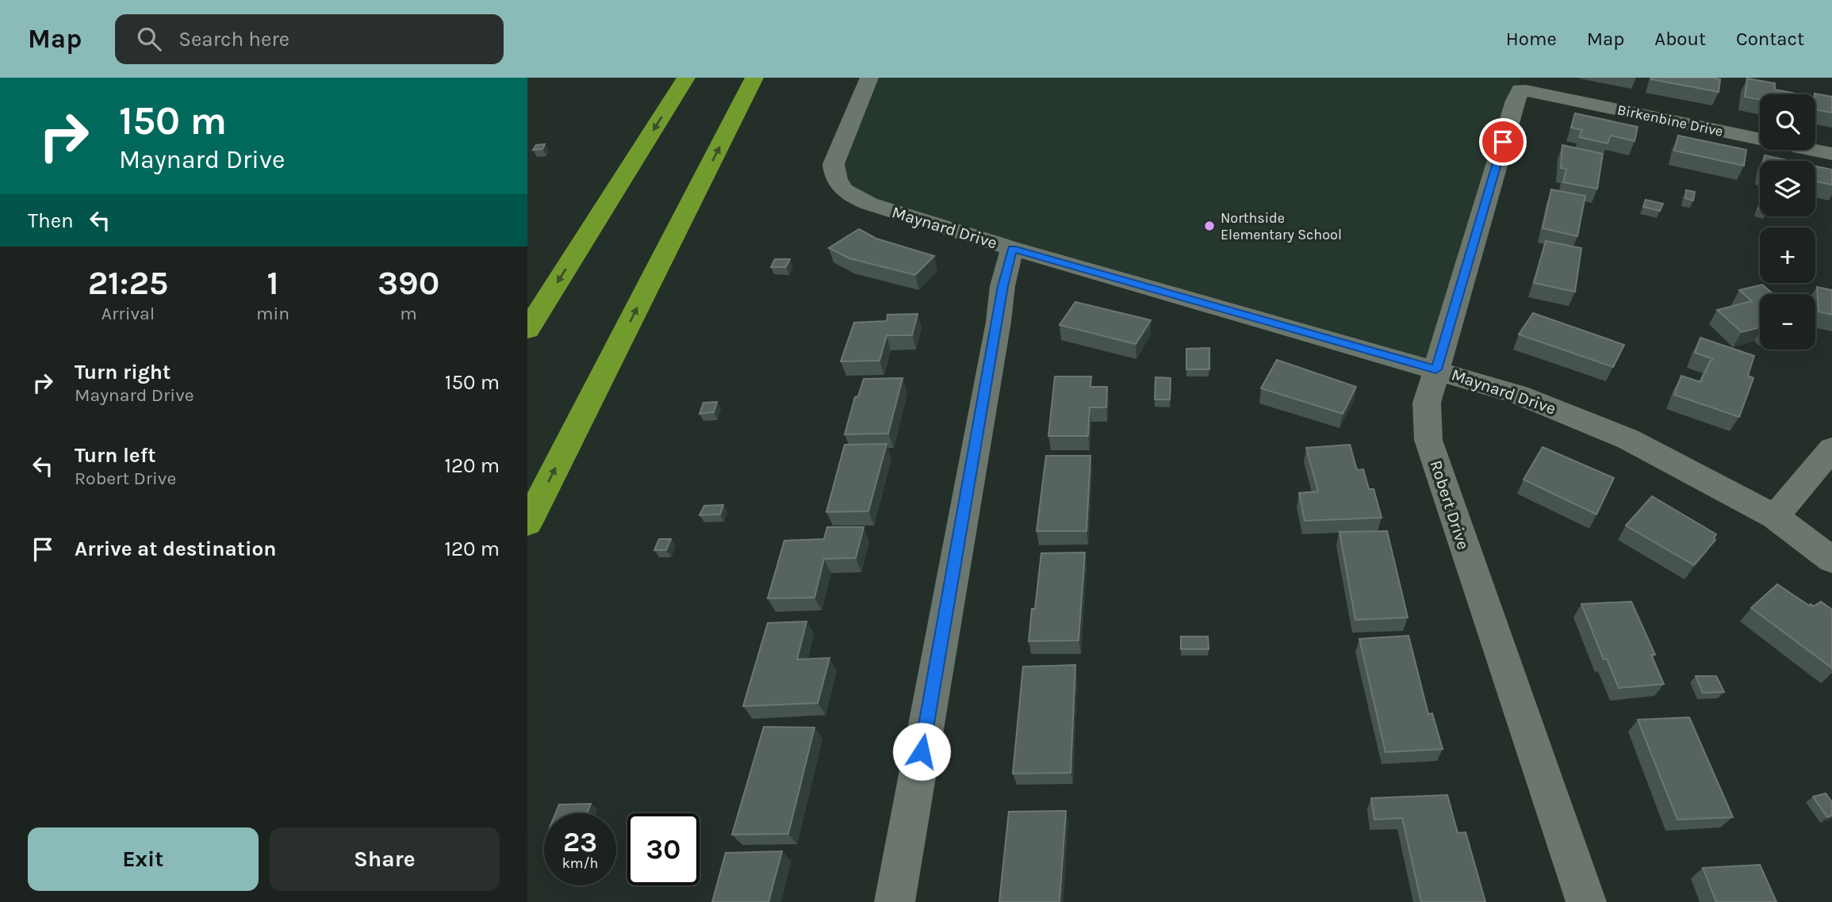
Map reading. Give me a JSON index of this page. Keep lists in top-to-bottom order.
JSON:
{
  "streets": {
    "street": ["Birkenbine Drive", "Maynard Drive", "Robert Drive"]
  },
  "crossings": [
    ["Birkenbine Drive", "Robert Drive"],
    ["Maynard Drive", "Robert Drive"]
  ],
  "places": ["Northside Elementary School"],
  "page": {
    "header": "Map",
    "search": "Search here",
    "nav": [
      "Home",
      "Map",
      "About",
      "Contact"
    ],
    "turn": ["150 m", "Maynard Drive"],
    "map_buttons": ["+", "−"],
    "then": "Then",
    "eta": [
      "21:25",
      "Arrival",
      "1",
      "min",
      "390",
      "m"
    ],
    "list": [
      {
        "name": "Turn right",
        "note": "Maynard Drive",
        "value": "150 m"
      },
      {
        "name": "Turn left",
        "note": "Robert Drive",
        "value": "120 m"
      },
      {
        "name": "Arrive at destination",
        "value": "120 m"
      }
    ],
    "speed": "23 km/h",
    "limit": "30",
    "buttons": ["Exit", "Share"]
  }
}
